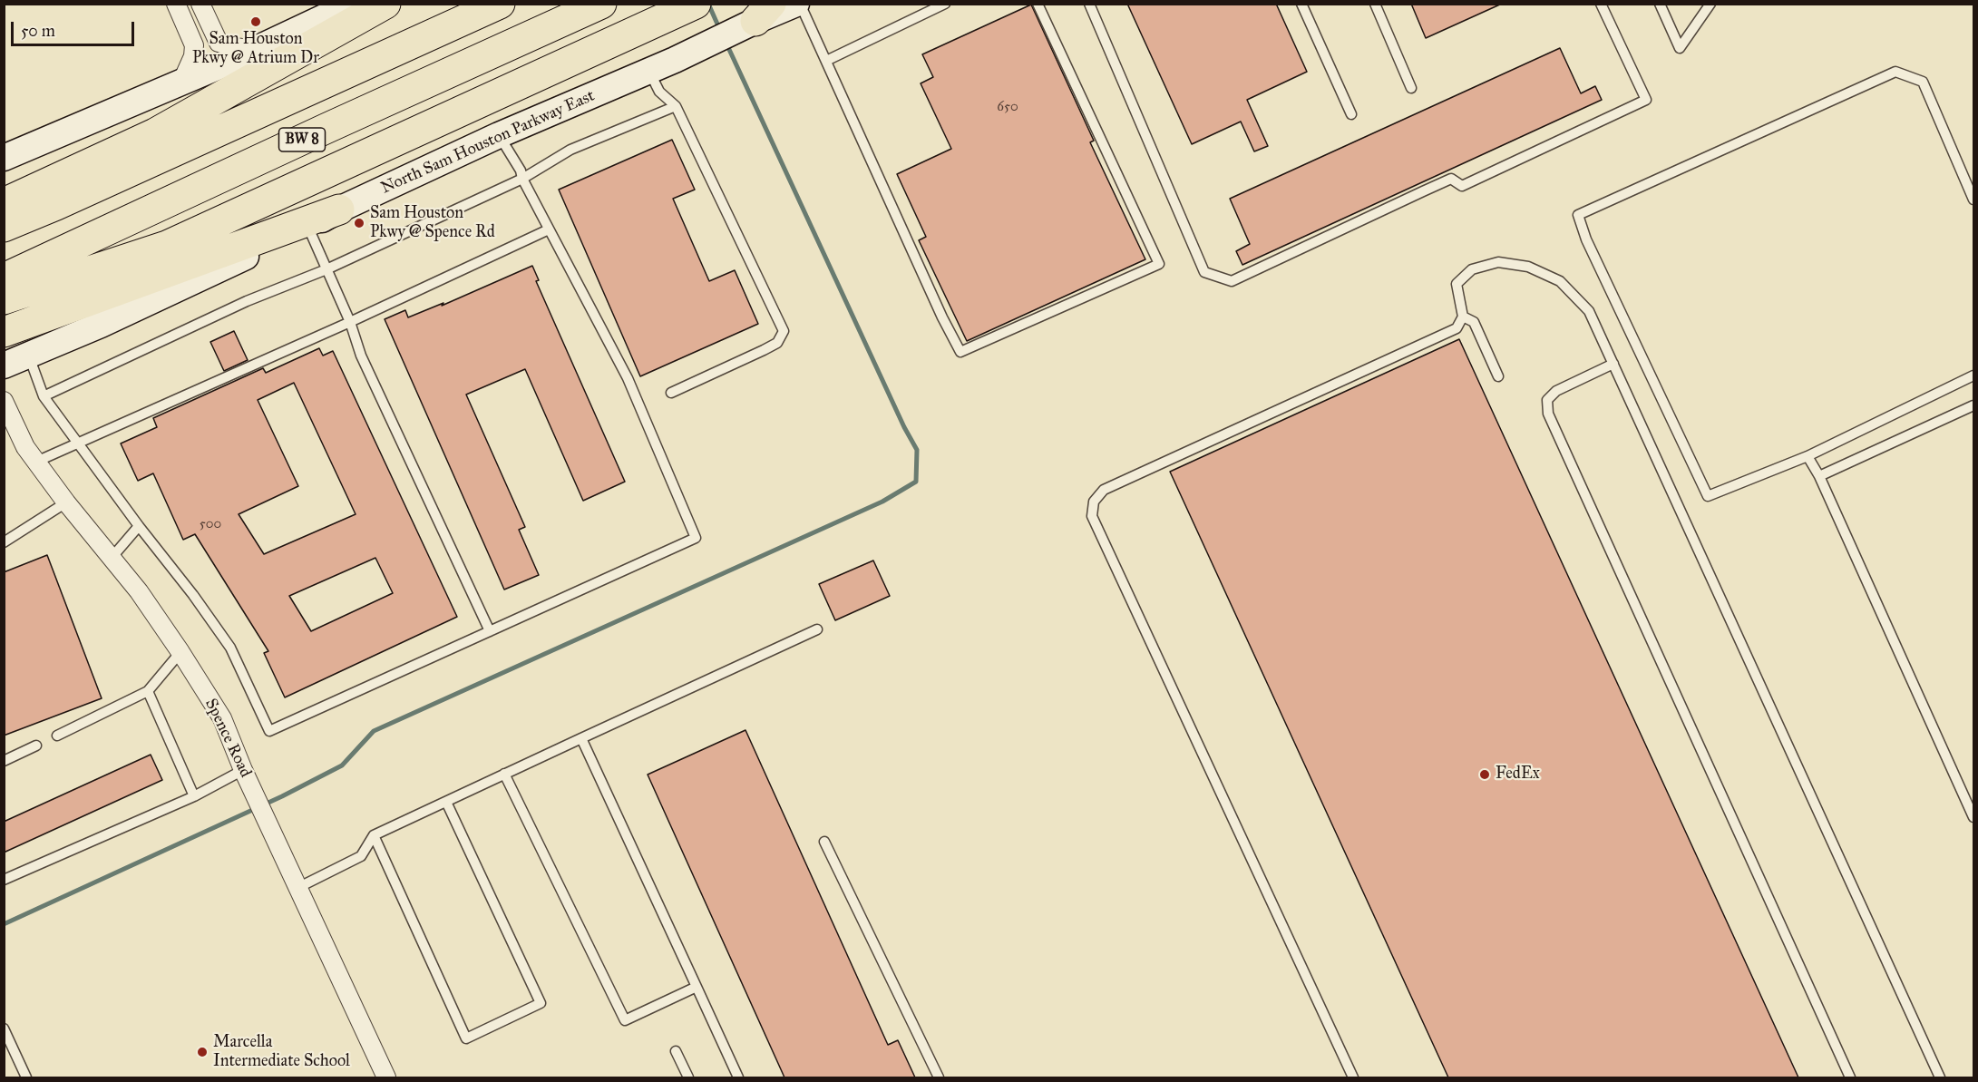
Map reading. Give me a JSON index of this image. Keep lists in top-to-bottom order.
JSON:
{
  "streets": {
    "highway": ["BW 8"],
    "main road": ["North Sam Houston Parkway East"],
    "street": ["Spence Road"]
  },
  "places": [
    "Sam Houston Pkwy @ Atrium Dr",
    "Sam Houston Pkwy @ Spence Rd",
    "FedEx",
    "Marcella Intermediate School"
  ],
  "house_numbers": ["650", "500"],
  "scale_bar": "50 m"
}
